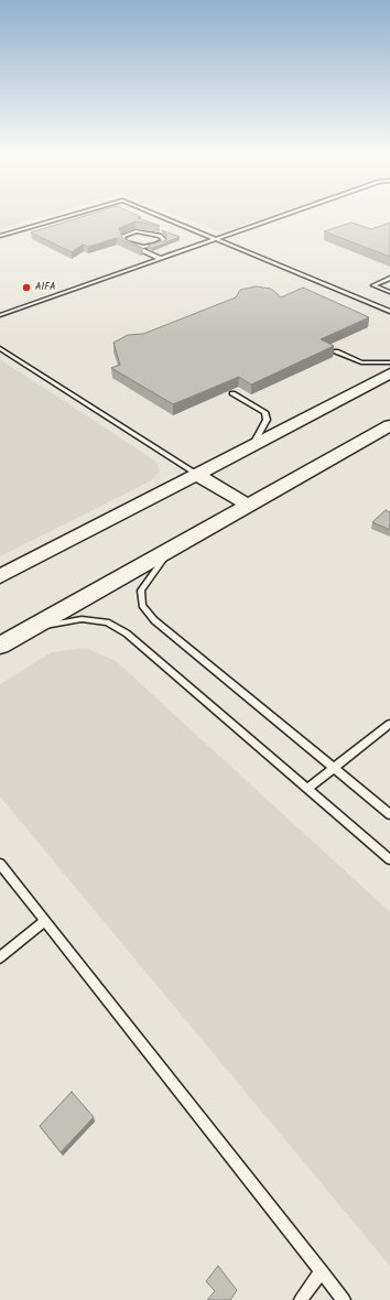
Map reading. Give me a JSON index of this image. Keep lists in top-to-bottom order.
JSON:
{
  "places": ["AIFA"]
}
